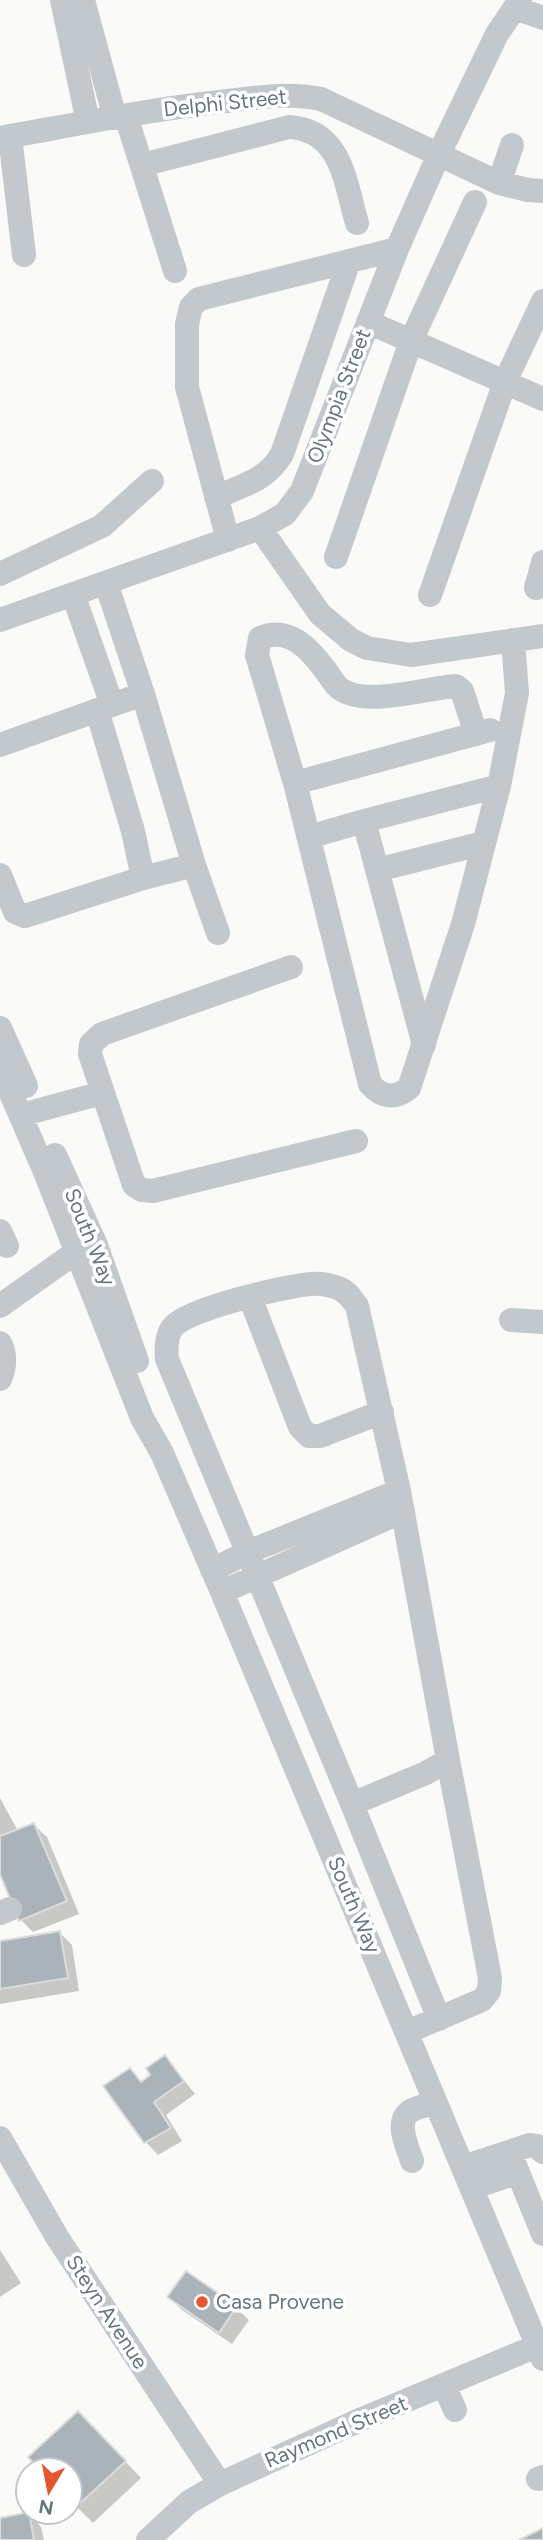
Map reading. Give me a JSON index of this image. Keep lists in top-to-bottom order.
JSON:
{
  "streets": {
    "street": [
      "Delphi Street",
      "Olympia Street",
      "South Way",
      "Steyn Avenue",
      "Raymond Street"
    ]
  },
  "crossings": [
    ["Delphi Street", "Olympia Street"],
    ["South Way", "Raymond Street"],
    ["Steyn Avenue", "Raymond Street"]
  ],
  "places": ["Casa Provene"],
  "north": "bottom"
}
